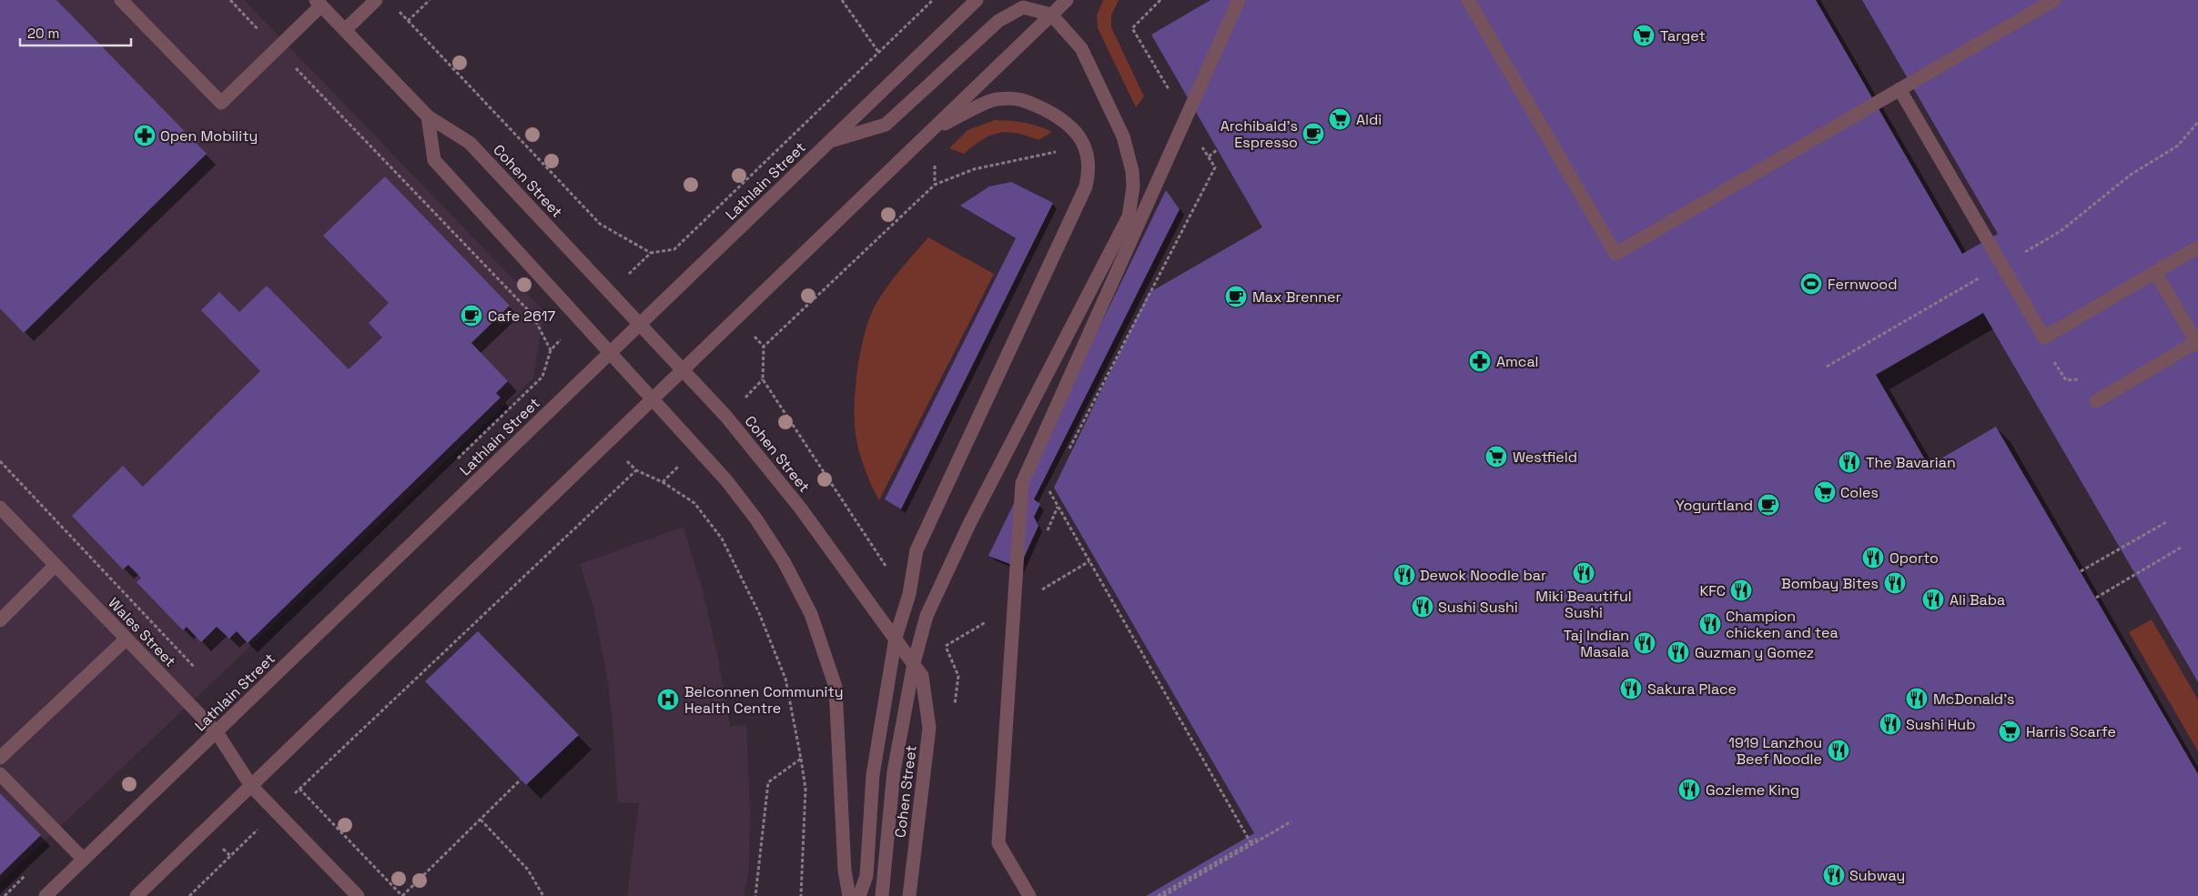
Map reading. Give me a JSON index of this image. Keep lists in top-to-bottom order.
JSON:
{
  "streets": {
    "street": ["Cohen Street", "Lathlain Street", "Wales Street"]
  },
  "crossings": [
    ["Cohen Street", "Lathlain Street"],
    ["Lathlain Street", "Wales Street"]
  ],
  "places": {
    "supermarket": [
      "Target",
      "Aldi",
      "Westfield",
      "Coles",
      "Harris Scarfe"
    ],
    "cafe": [
      "Archibald's Espresso",
      "Max Brenner",
      "Cafe 2617",
      "Yogurtland"
    ],
    "pharmacy": ["Open Mobility", "Amcal"],
    "sports": ["Fernwood"],
    "restaurant": [
      "The Bavarian",
      "Oporto",
      "Miki Beautiful Sushi",
      "Dewok Noodle bar",
      "Bombay Bites",
      "KFC",
      "Ali Baba",
      "Sushi Sushi",
      "Champion chicken and tea",
      "Taj Indian Masala",
      "Guzman y Gomez",
      "Sakura Place",
      "McDonald's",
      "Sushi Hub",
      "1919 Lanzhou Beef Noodle",
      "Gozleme King",
      "Subway"
    ],
    "hospital": ["Belconnen Community Health Centre"]
  },
  "scale_bar": "20 m"
}
